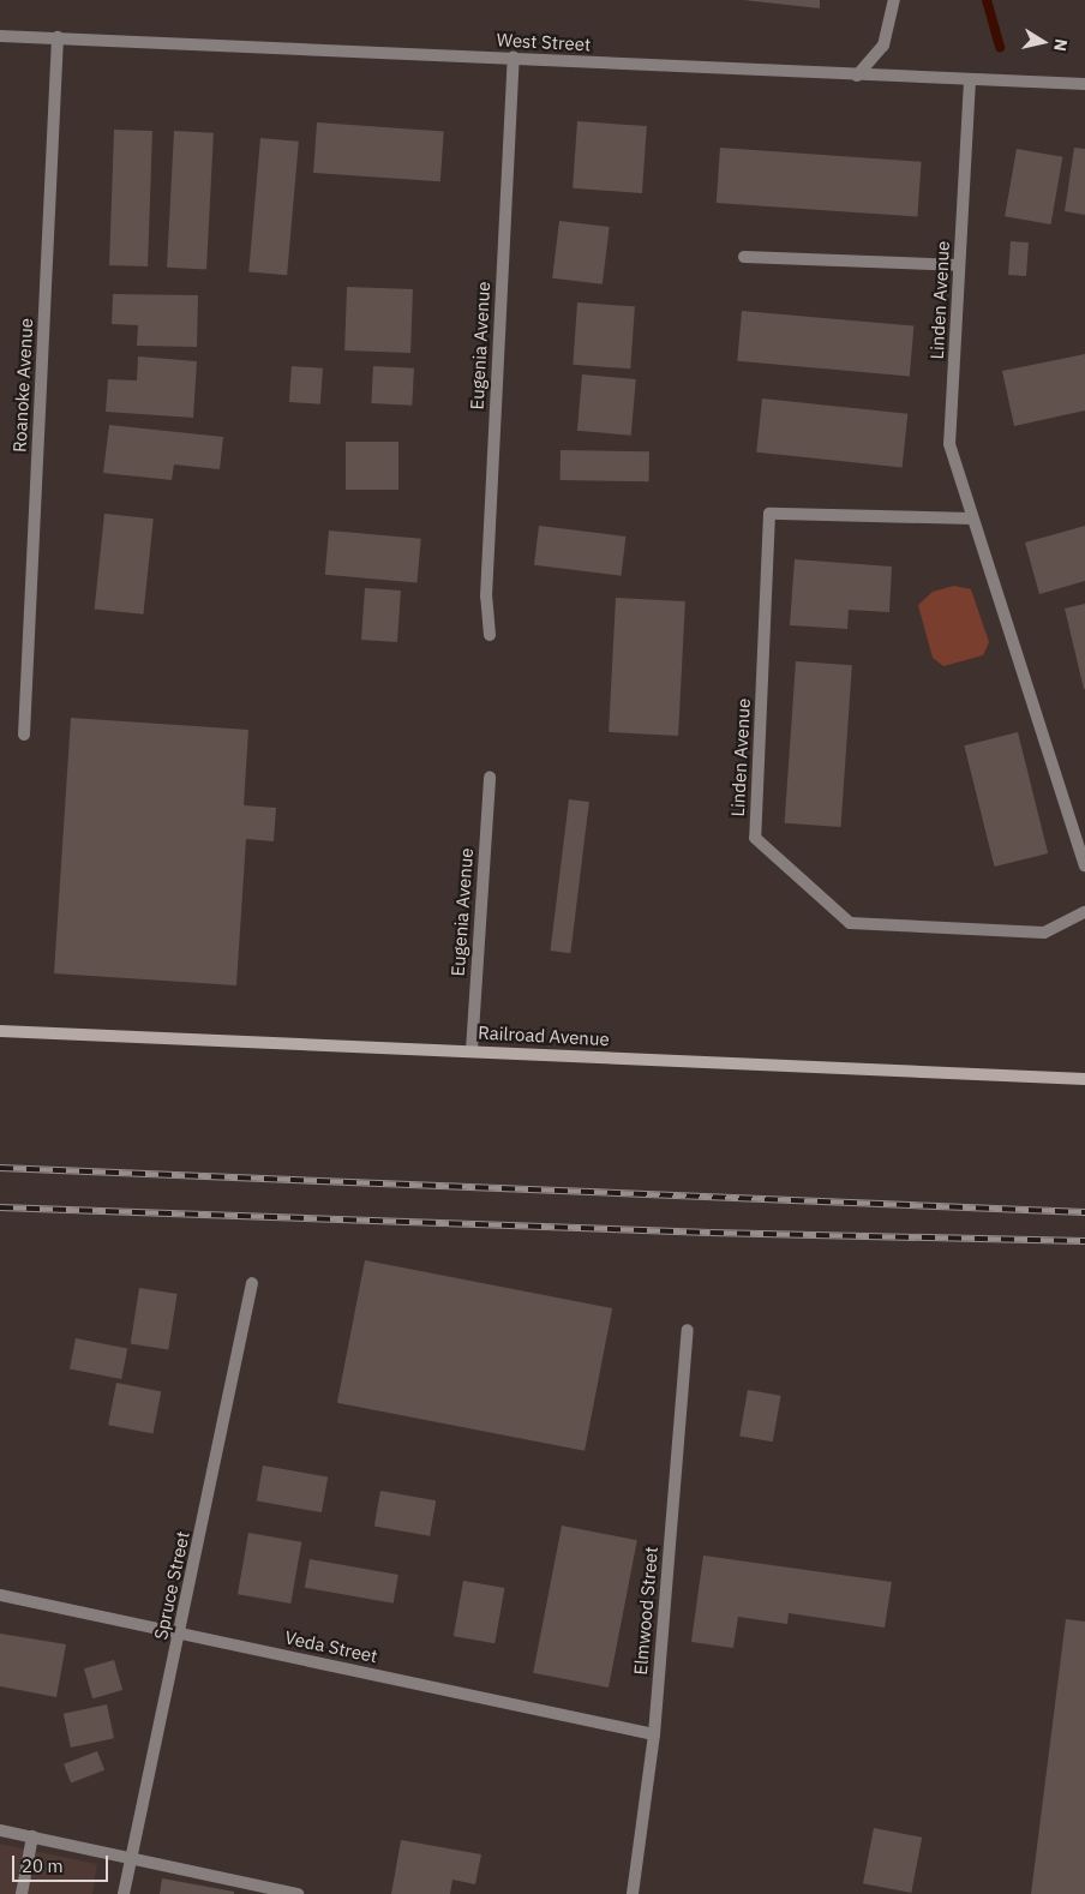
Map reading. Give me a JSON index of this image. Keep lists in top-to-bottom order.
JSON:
{
  "streets": {
    "main road": ["Railroad Avenue"],
    "street": [
      "West Street",
      "Linden Avenue",
      "Eugenia Avenue",
      "Roanoke Avenue",
      "Spruce Street",
      "Elmwood Street",
      "Veda Street"
    ]
  },
  "crossings": [
    ["West Street", "Linden Avenue"],
    ["West Street", "Eugenia Avenue"],
    ["West Street", "Roanoke Avenue"],
    ["Eugenia Avenue", "Railroad Avenue"],
    ["Spruce Street", "Veda Street"],
    ["Elmwood Street", "Veda Street"]
  ],
  "scale_bar": "20 m",
  "north": "right"
}
